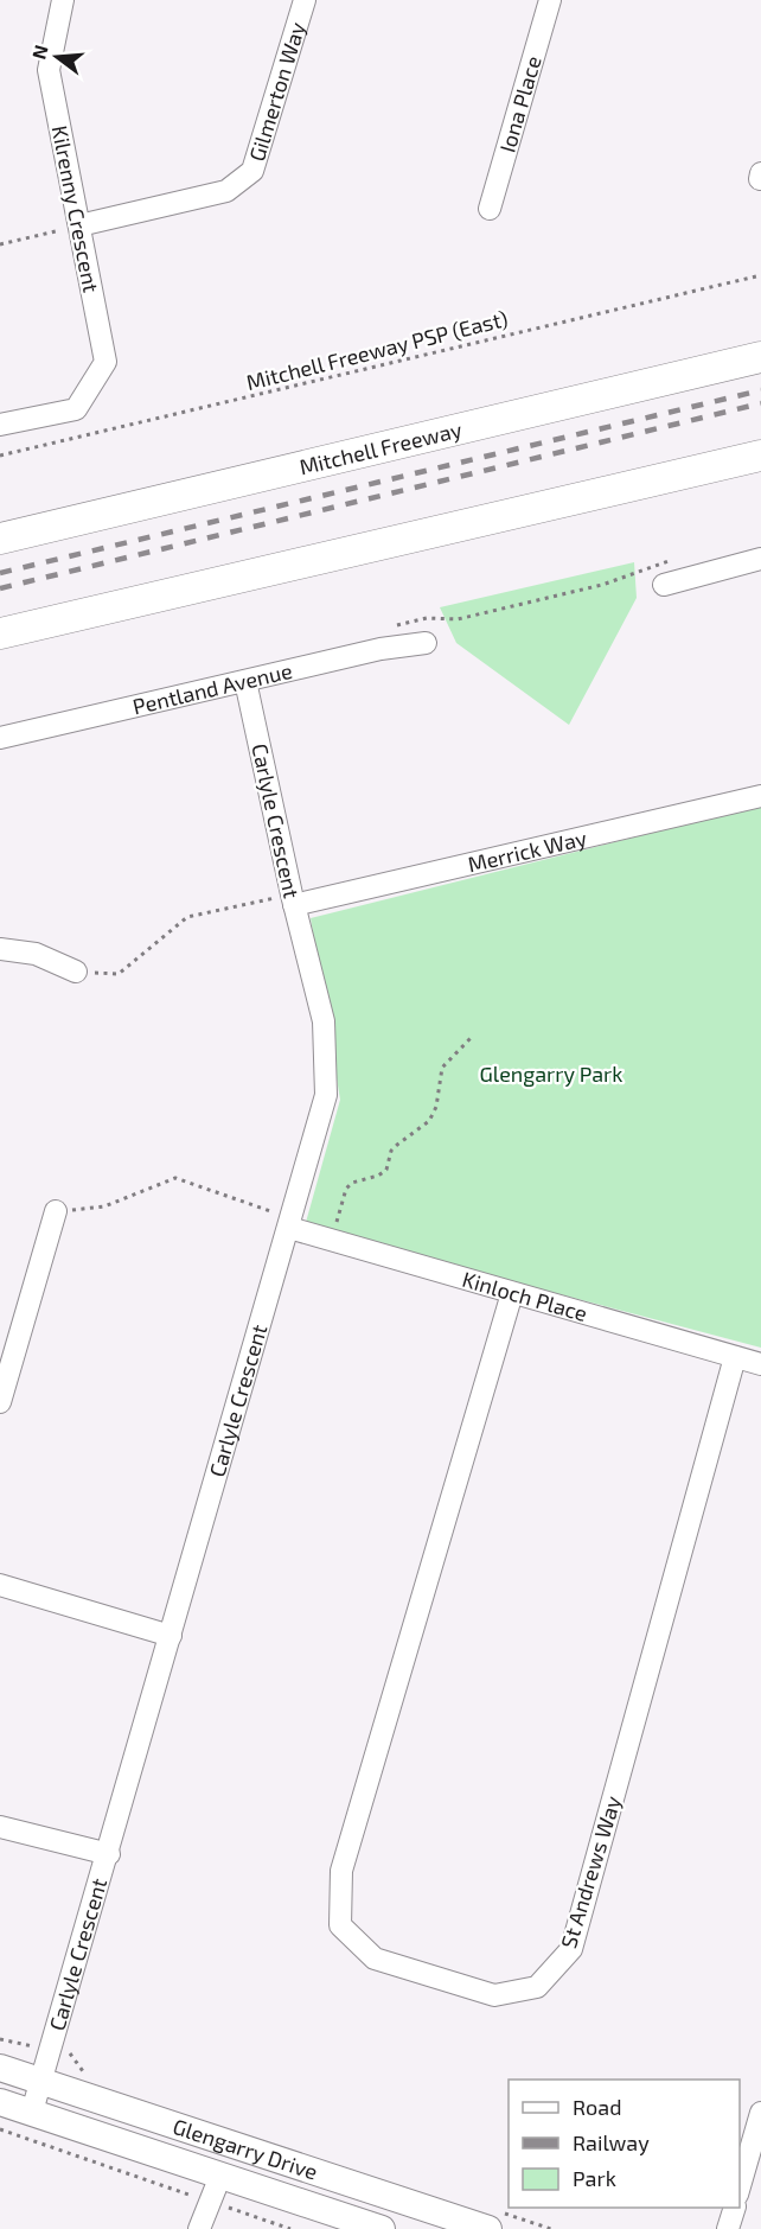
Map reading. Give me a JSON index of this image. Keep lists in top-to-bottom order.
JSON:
{
  "streets": {
    "highway": ["Mitchell Freeway"],
    "main road": ["Glengarry Drive"],
    "street": [
      "Gilmerton Way",
      "Iona Place",
      "Kilrenny Crescent",
      "Pentland Avenue",
      "Carlyle Crescent",
      "Merrick Way",
      "Kinloch Place",
      "St Andrews Way"
    ],
    "path": ["Mitchell Freeway PSP (East)"]
  },
  "crossings": [
    ["Gilmerton Way", "Kilrenny Crescent"],
    ["Pentland Avenue", "Carlyle Crescent"],
    ["Carlyle Crescent", "Merrick Way"],
    ["Carlyle Crescent", "Kinloch Place"],
    ["Carlyle Crescent", "Glengarry Drive"],
    ["Kinloch Place", "St Andrews Way"]
  ],
  "parks": ["Glengarry Park"],
  "legend": ["Road", "Railway", "Park"],
  "north": "left"
}
